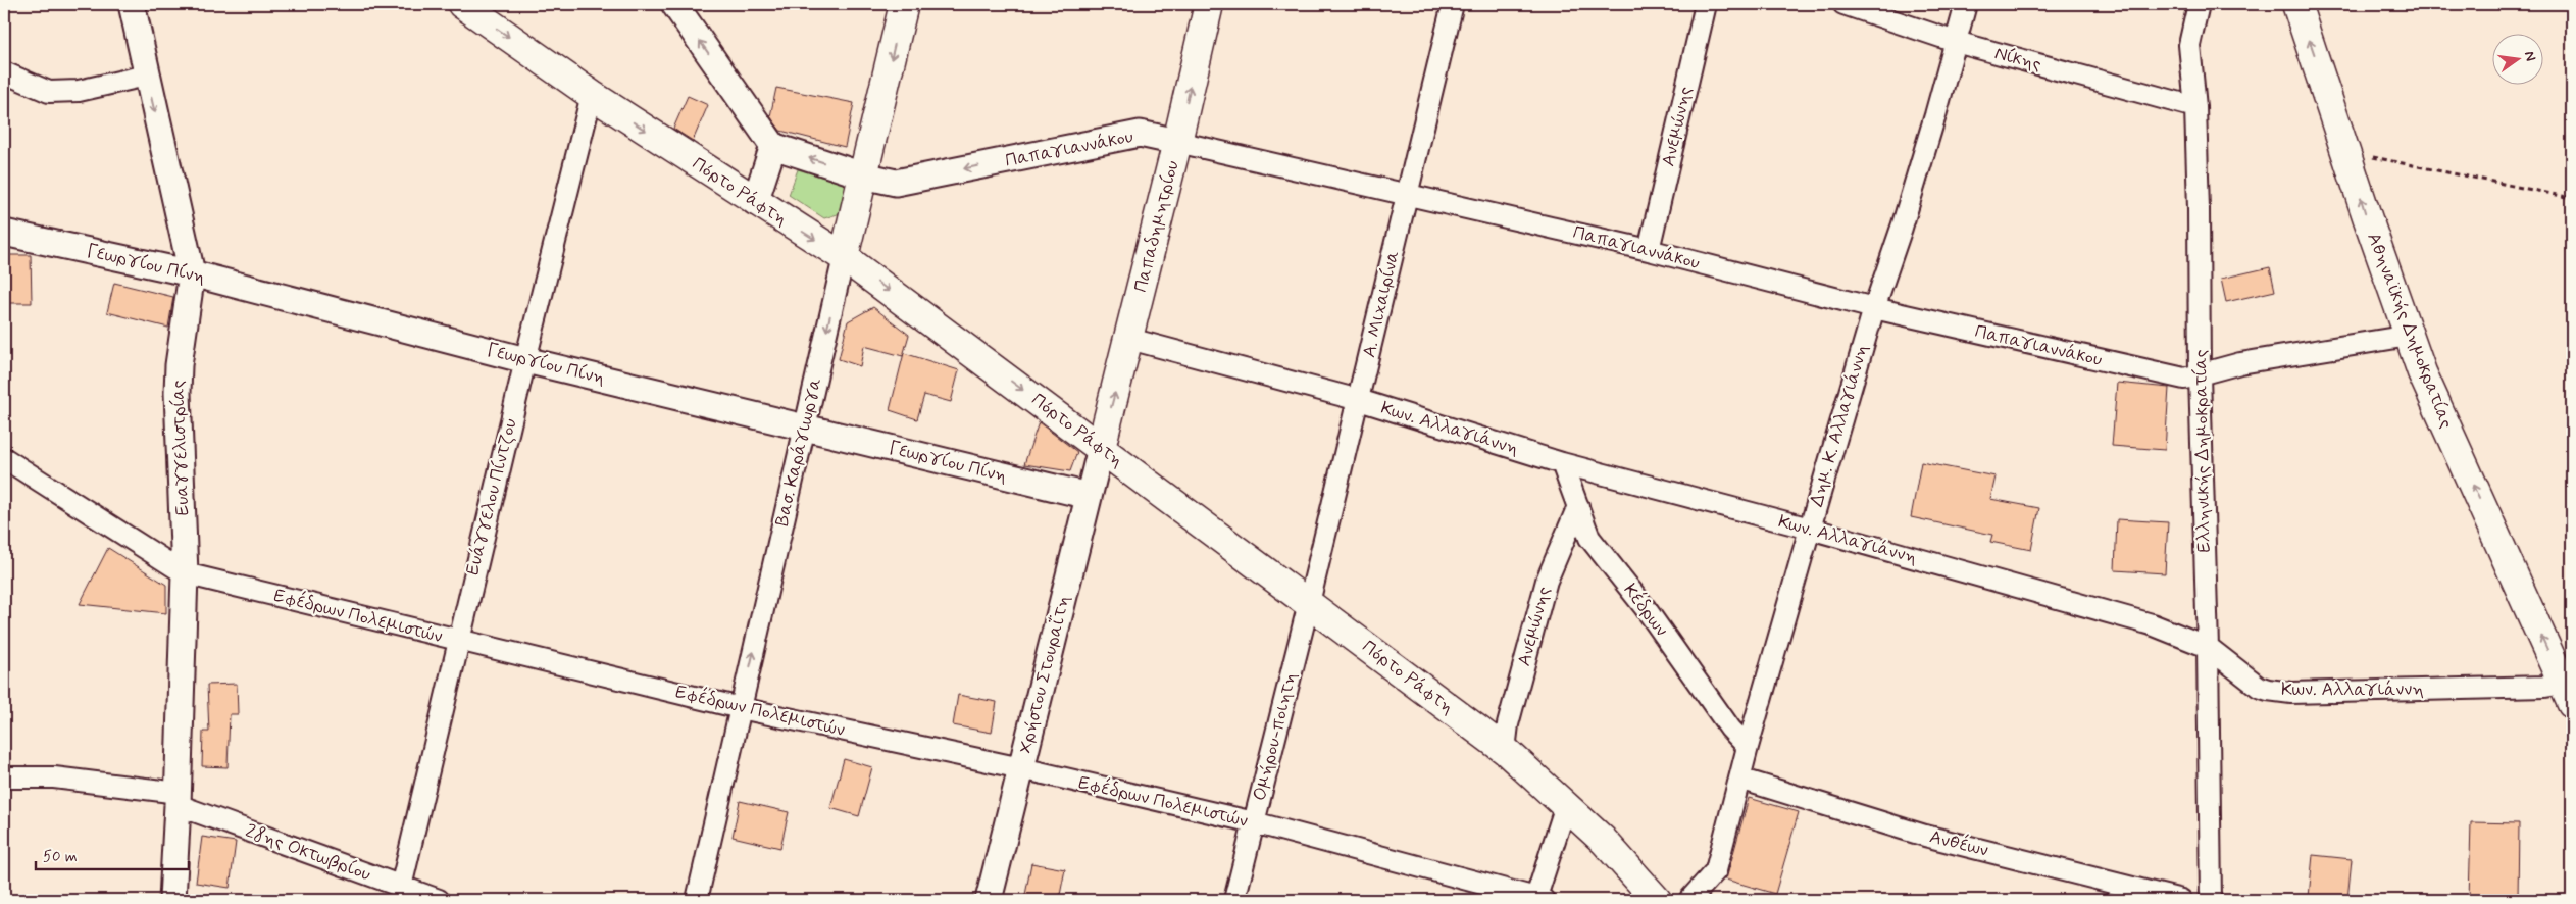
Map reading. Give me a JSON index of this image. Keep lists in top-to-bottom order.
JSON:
{
  "streets": {
    "main road": [
      "Πόρτο Ράφτη",
      "Παπαδημητρίου",
      "Αθηναϊκής Δημοκρατίας",
      "Βασ. Καράγιωργα"
    ],
    "street": [
      "Νίκης",
      "Ανεμώνης",
      "Παπαγιαννάκου",
      "Γεωργίου Πίνη",
      "Α. Μιχαιρίνα",
      "Δημ. Κ. Αλλαγιάννη",
      "Κων. Αλλαγιάννη",
      "Ευαγγελιστρίας",
      "Ελληνικής Δημοκρατίας",
      "Ευάγγελου Πίντζου",
      "Κέδρων",
      "Εφέδρων Πολεμιστών",
      "Χρήστου Στουραΐτη",
      "Ομήρου-ποιητη",
      "Ανθέων",
      "28ης Οκτωβρίου"
    ]
  },
  "crossings": [
    ["Νίκης", "Δημ. Κ. Αλλαγιάννη"],
    ["Νίκης", "Ελληνικής Δημοκρατίας"],
    ["Ανεμώνης", "Παπαγιαννάκου"],
    ["Ανεμώνης", "Πόρτο Ράφτη"],
    ["Ανεμώνης", "Κέδρων"],
    ["Παπαγιαννάκου", "Παπαδημητρίου"],
    ["Παπαγιαννάκου", "Α. Μιχαιρίνα"],
    ["Παπαγιαννάκου", "Αθηναϊκής Δημοκρατίας"],
    ["Παπαγιαννάκου", "Δημ. Κ. Αλλαγιάννη"],
    ["Παπαγιαννάκου", "Ελληνικής Δημοκρατίας"],
    ["Παπαγιαννάκου", "Βασ. Καράγιωργα"],
    ["Πόρτο Ράφτη", "Παπαδημητρίου"],
    ["Πόρτο Ράφτη", "Α. Μιχαιρίνα"],
    ["Πόρτο Ράφτη", "Βασ. Καράγιωργα"],
    ["Πόρτο Ράφτη", "Ευάγγελου Πίντζου"],
    ["Πόρτο Ράφτη", "Χρήστου Στουραΐτη"],
    ["Πόρτο Ράφτη", "Ομήρου-ποιητη"],
    ["Παπαδημητρίου", "Κων. Αλλαγιάννη"],
    ["Παπαδημητρίου", "Χρήστου Στουραΐτη"],
    ["Γεωργίου Πίνη", "Ευαγγελιστρίας"],
    ["Γεωργίου Πίνη", "Βασ. Καράγιωργα"],
    ["Γεωργίου Πίνη", "Ευάγγελου Πίντζου"],
    ["Γεωργίου Πίνη", "Χρήστου Στουραΐτη"],
    ["Α. Μιχαιρίνα", "Κων. Αλλαγιάννη"],
    ["Α. Μιχαιρίνα", "Ομήρου-ποιητη"],
    ["Αθηναϊκής Δημοκρατίας", "Κων. Αλλαγιάννη"],
    ["Δημ. Κ. Αλλαγιάννη", "Κων. Αλλαγιάννη"],
    ["Δημ. Κ. Αλλαγιάννη", "Κέδρων"],
    ["Δημ. Κ. Αλλαγιάννη", "Ανθέων"],
    ["Κων. Αλλαγιάννη", "Ελληνικής Δημοκρατίας"],
    ["Κων. Αλλαγιάννη", "Κέδρων"],
    ["Ευαγγελιστρίας", "Εφέδρων Πολεμιστών"],
    ["Ευαγγελιστρίας", "28ης Οκτωβρίου"],
    ["Βασ. Καράγιωργα", "Εφέδρων Πολεμιστών"],
    ["Ευάγγελου Πίντζου", "Εφέδρων Πολεμιστών"],
    ["Ευάγγελου Πίντζου", "28ης Οκτωβρίου"],
    ["Εφέδρων Πολεμιστών", "Χρήστου Στουραΐτη"],
    ["Εφέδρων Πολεμιστών", "Ομήρου-ποιητη"]
  ],
  "one_way": ["Πόρτο Ράφτη", "Παπαδημητρίου", "Αθηναϊκής Δημοκρατίας"],
  "scale_bar": "50 m",
  "north": "right"
}
